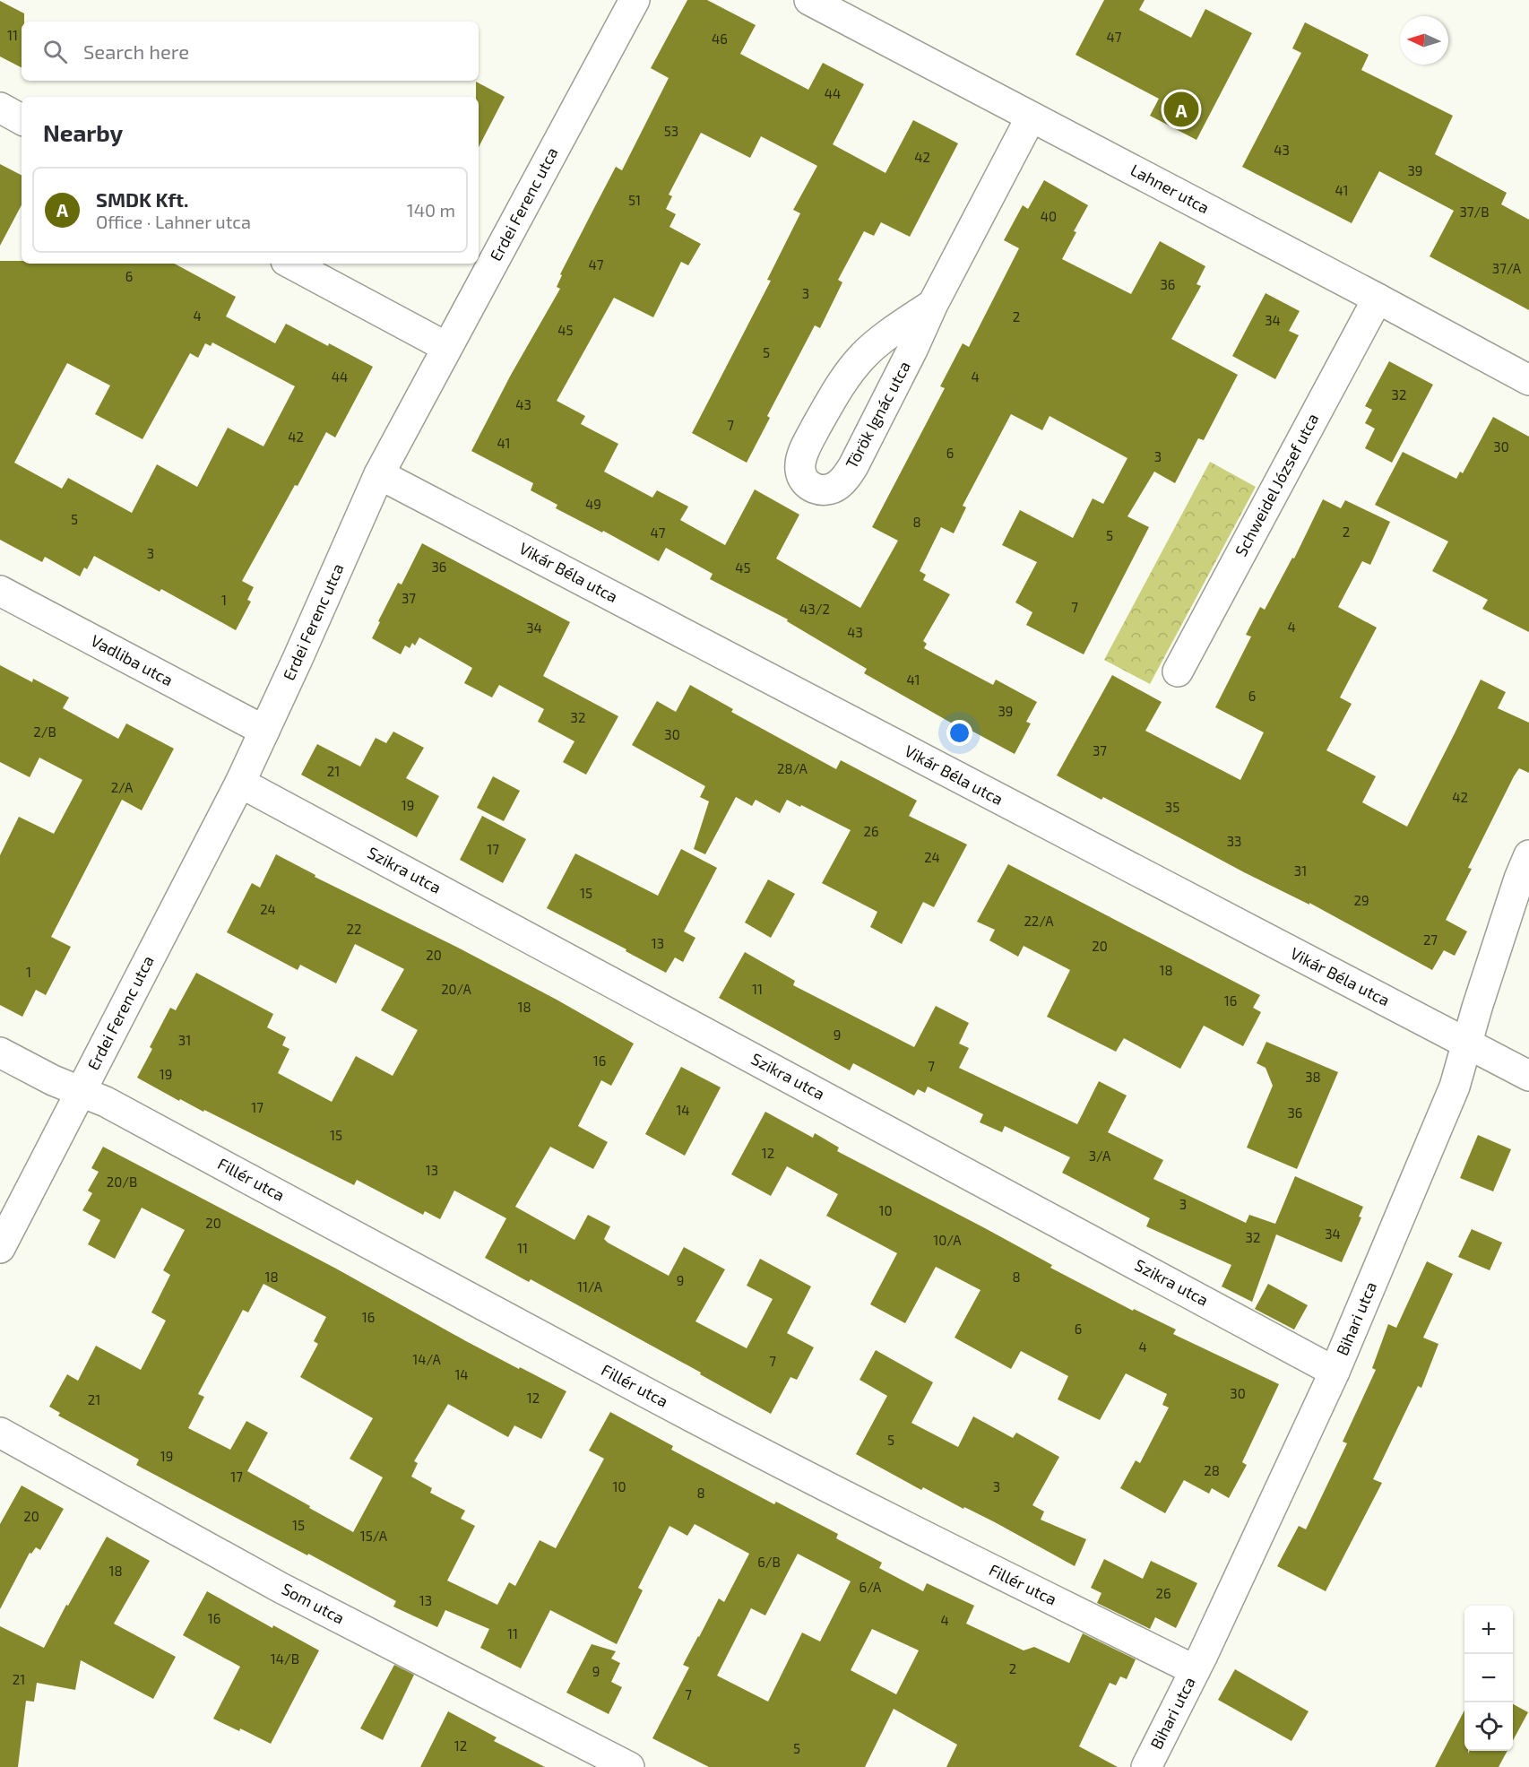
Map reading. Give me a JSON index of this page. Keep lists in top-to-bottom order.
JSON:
{
  "streets": {
    "street": [
      "Lahner utca",
      "Erdei Ferenc utca",
      "Török Ignác utca",
      "Schweidel József utca",
      "Vikár Béla utca",
      "Vadliba utca",
      "Szikra utca",
      "Fillér utca",
      "Bihari utca",
      "Som utca"
    ]
  },
  "crossings": [
    ["Lahner utca", "Török Ignác utca"],
    ["Lahner utca", "Schweidel József utca"],
    ["Erdei Ferenc utca", "Vikár Béla utca"],
    ["Erdei Ferenc utca", "Vadliba utca"],
    ["Erdei Ferenc utca", "Szikra utca"],
    ["Erdei Ferenc utca", "Fillér utca"],
    ["Vikár Béla utca", "Bihari utca"],
    ["Szikra utca", "Bihari utca"],
    ["Fillér utca", "Bihari utca"]
  ],
  "house_numbers": [
    "11",
    "47",
    "46",
    "44",
    "53",
    "43",
    "42",
    "39",
    "41",
    "51",
    "37/B",
    "40",
    "47",
    "37/A",
    "6",
    "36",
    "3",
    "4",
    "2",
    "34",
    "45",
    "5",
    "44",
    "4",
    "32",
    "43",
    "7",
    "42",
    "41",
    "30",
    "6",
    "3",
    "49",
    "5",
    "8",
    "2",
    "47",
    "5",
    "3",
    "36",
    "45",
    "37",
    "1",
    "7",
    "43/2",
    "4",
    "34",
    "43",
    "41",
    "6",
    "39",
    "32",
    "2/B",
    "30",
    "37",
    "28/A",
    "21",
    "2/A",
    "42",
    "19",
    "35",
    "26",
    "33",
    "17",
    "24",
    "31",
    "15",
    "29",
    "24",
    "22/A",
    "22",
    "27",
    "13",
    "20",
    "20",
    "18",
    "1",
    "20/A",
    "11",
    "16",
    "18",
    "9",
    "31",
    "16",
    "7",
    "19",
    "38",
    "17",
    "14",
    "36",
    "15",
    "12",
    "3/A",
    "13",
    "20/B",
    "3",
    "10",
    "20",
    "34",
    "32",
    "10/A",
    "11",
    "18",
    "8",
    "9",
    "11/A",
    "16",
    "6",
    "4",
    "14/A",
    "7",
    "14",
    "30",
    "12",
    "21",
    "5",
    "19",
    "28",
    "17",
    "10",
    "3",
    "8",
    "20",
    "15",
    "15/A",
    "6/B",
    "18",
    "6/A",
    "26",
    "13",
    "16",
    "4",
    "11",
    "14/B",
    "2",
    "9",
    "21",
    "7",
    "12",
    "5"
  ],
  "north": "left",
  "page": {
    "search": "Search here",
    "pins": "A",
    "heading": "Nearby",
    "list": [
      {
        "mark": "A",
        "name": "SMDK Kft.",
        "note": "Office · Lahner utca",
        "value": "140 m"
      }
    ],
    "map_buttons": ["+", "−"]
  }
}
